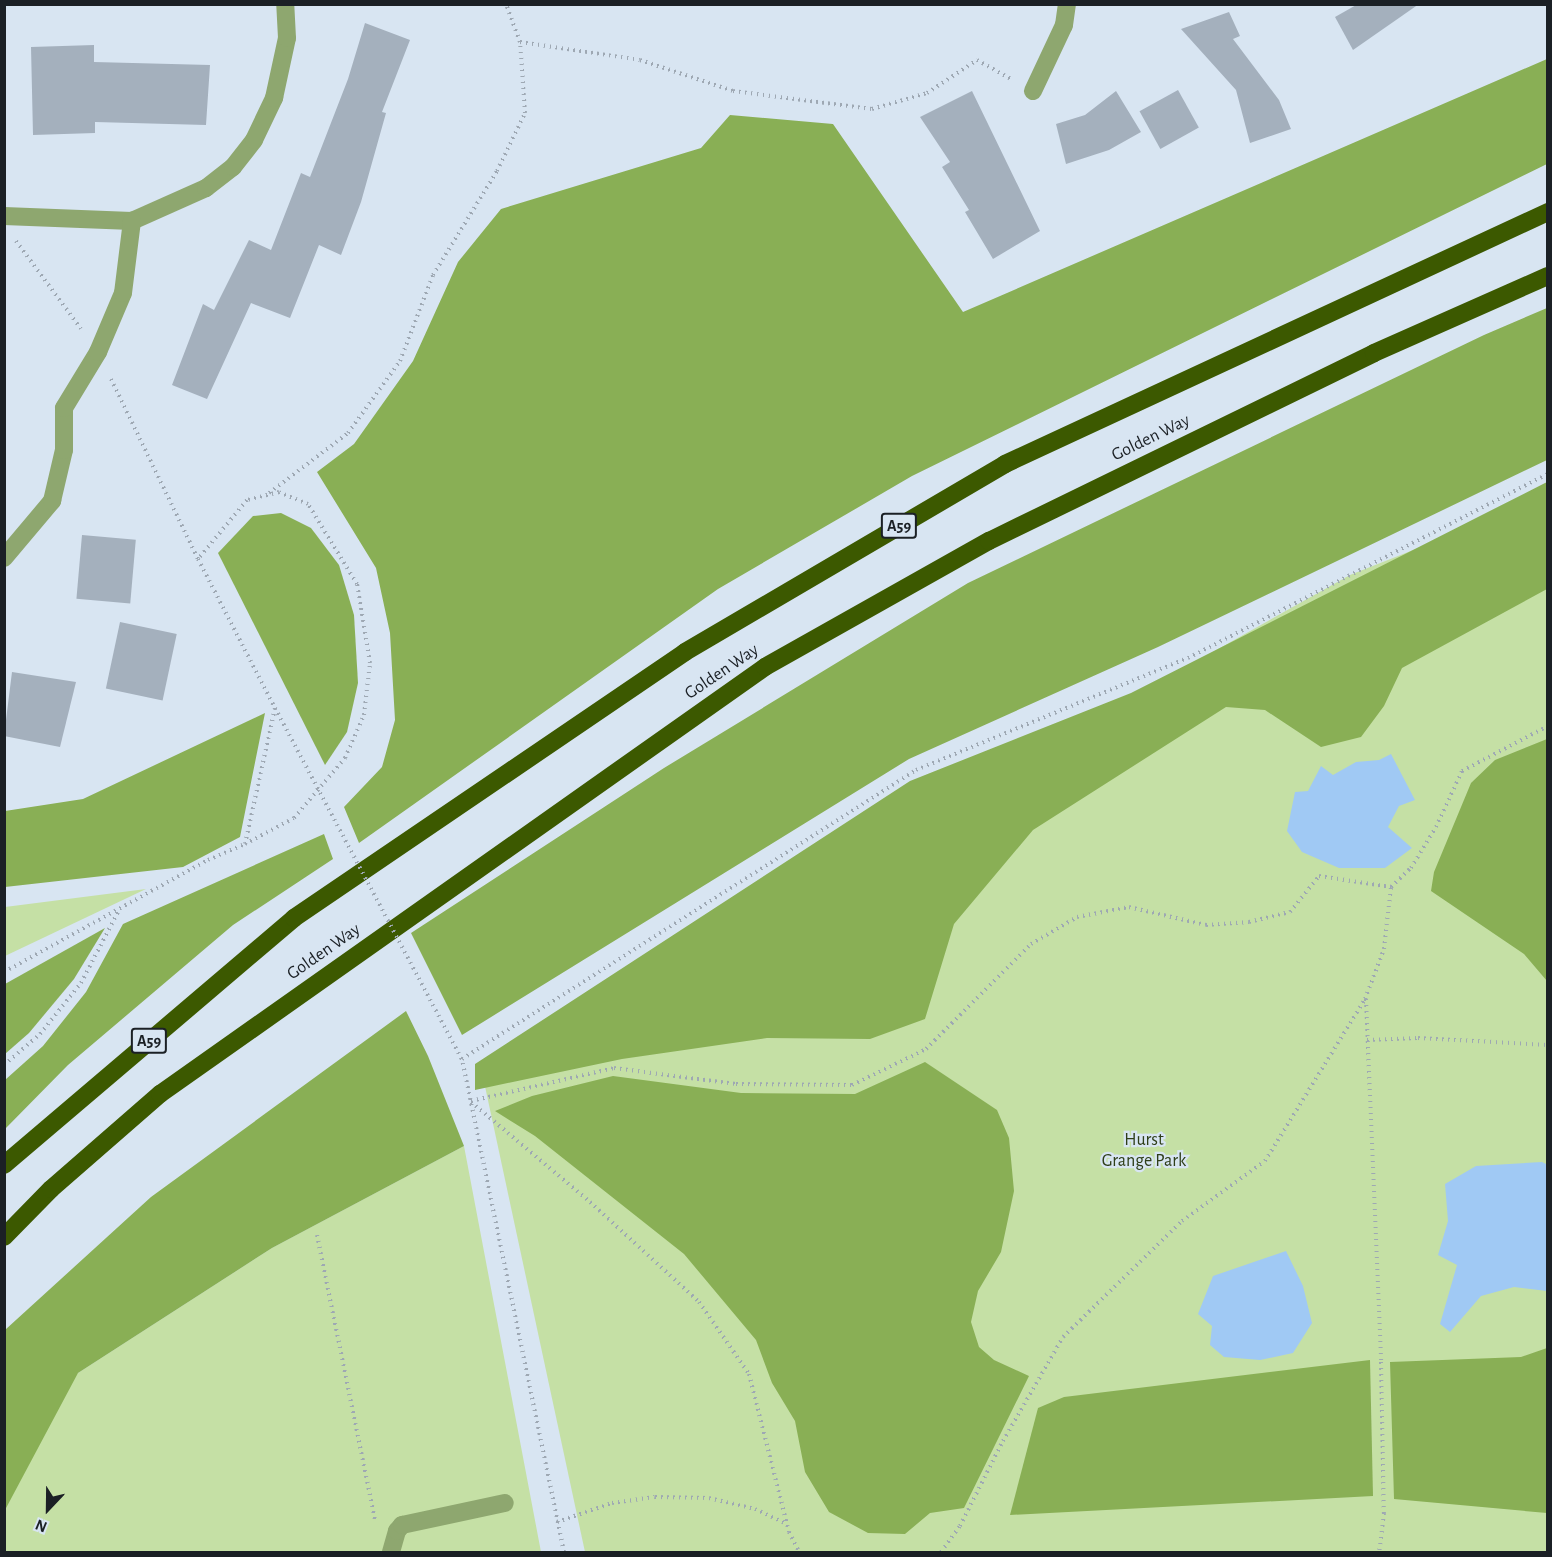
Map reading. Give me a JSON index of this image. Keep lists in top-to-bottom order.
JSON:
{
  "streets": {
    "highway": ["Golden Way", "A59"]
  },
  "parks": ["Hurst Grange Park"],
  "north": "bottom"
}
